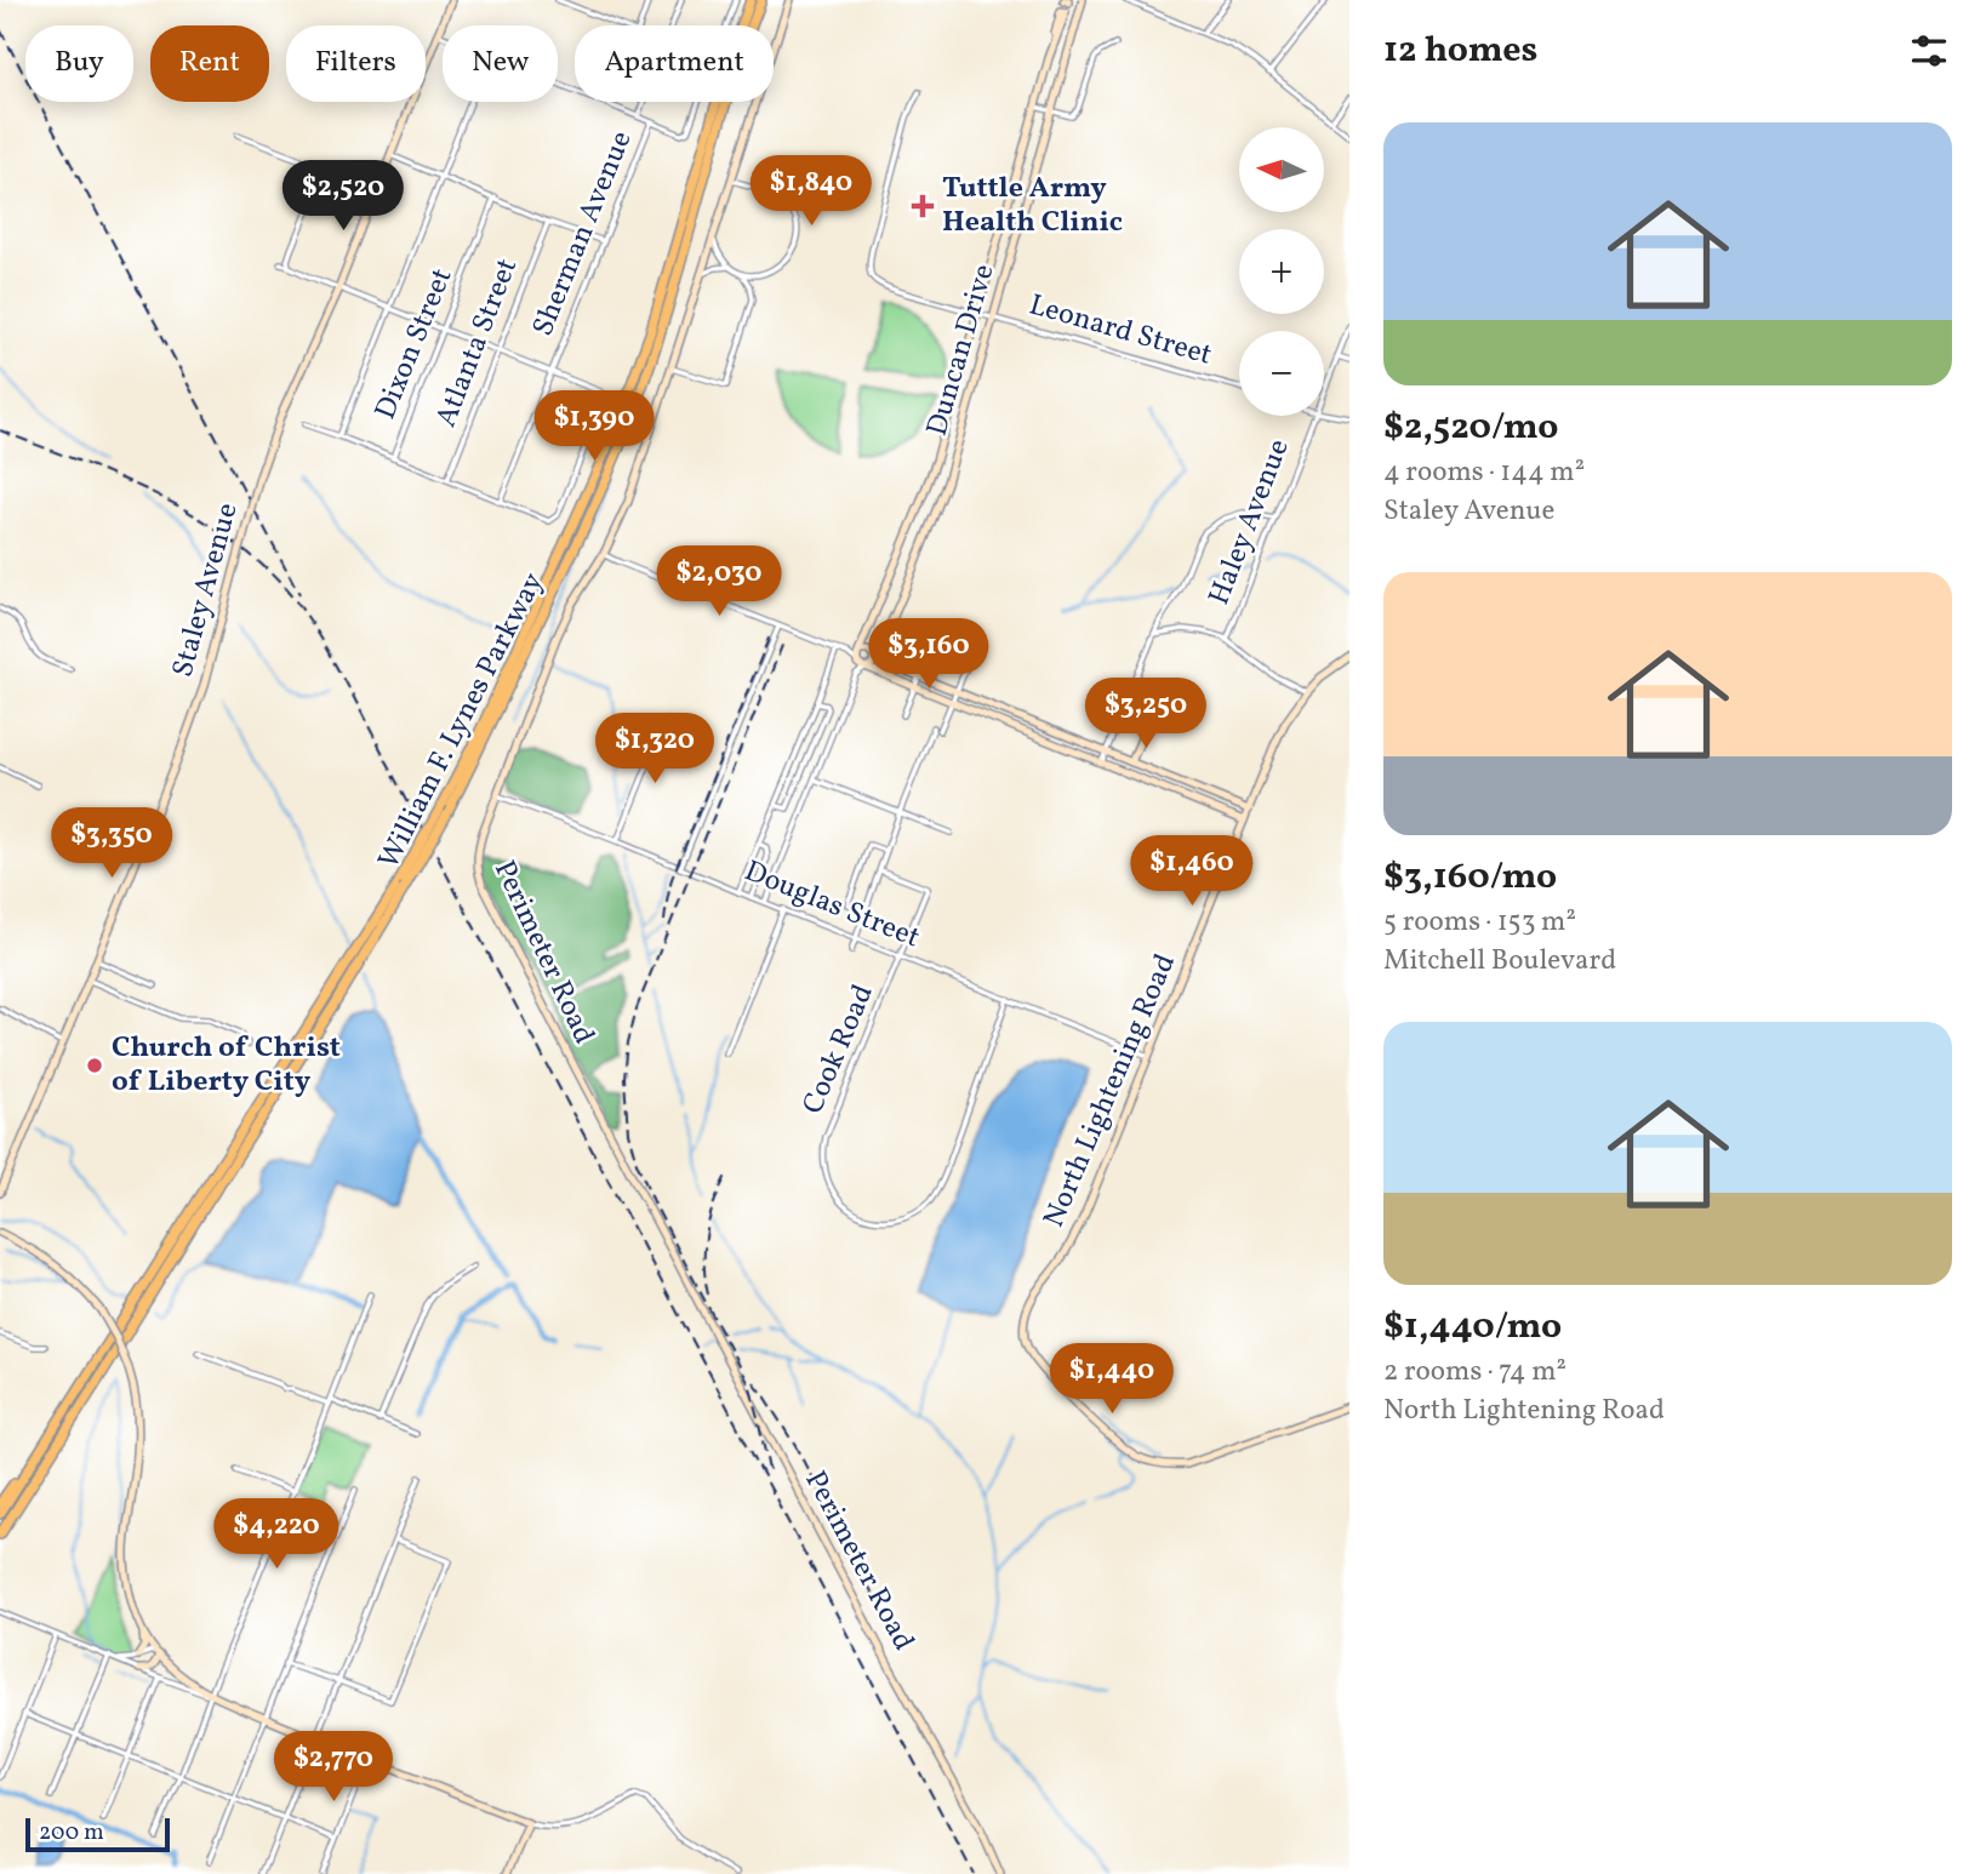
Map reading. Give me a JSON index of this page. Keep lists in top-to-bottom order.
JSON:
{
  "streets": {
    "highway": ["William F. Lynes Parkway"],
    "street": [
      "Sherman Avenue",
      "Leonard Street",
      "Atlanta Street",
      "Dixon Street",
      "Duncan Drive",
      "Haley Avenue",
      "Staley Avenue",
      "Douglas Street",
      "Perimeter Road",
      "Cook Road",
      "North Lightening Road"
    ]
  },
  "crossings": [
    ["Leonard Street", "Duncan Drive"],
    ["Douglas Street", "Perimeter Road"],
    ["Douglas Street", "Cook Road"],
    ["Douglas Street", "North Lightening Road"]
  ],
  "places": {
    "health": ["Tuttle Army Health Clinic"],
    "other": ["Church of Christ of Liberty City"]
  },
  "scale_bar": "200 m",
  "north": "left",
  "page": {
    "heading": "12 homes",
    "chip": [
      "Buy",
      "Rent",
      "Filters",
      "New",
      "Apartment"
    ],
    "list": [
      {
        "name": "$2,520/mo",
        "note": "4 rooms · 144 m² · Staley Avenue"
      },
      {
        "name": "$3,160/mo",
        "note": "5 rooms · 153 m² · Mitchell Boulevard"
      },
      {
        "name": "$1,440/mo",
        "note": "2 rooms · 74 m² · North Lightening Road"
      }
    ],
    "map_buttons": ["+", "−"],
    "price": [
      "$1,840",
      "$2,520",
      "$1,390",
      "$2,030",
      "$3,160",
      "$3,250",
      "$1,320",
      "$3,350",
      "$1,460",
      "$1,440",
      "$4,220",
      "$2,770"
    ],
    "scale": "200 m"
  }
}
